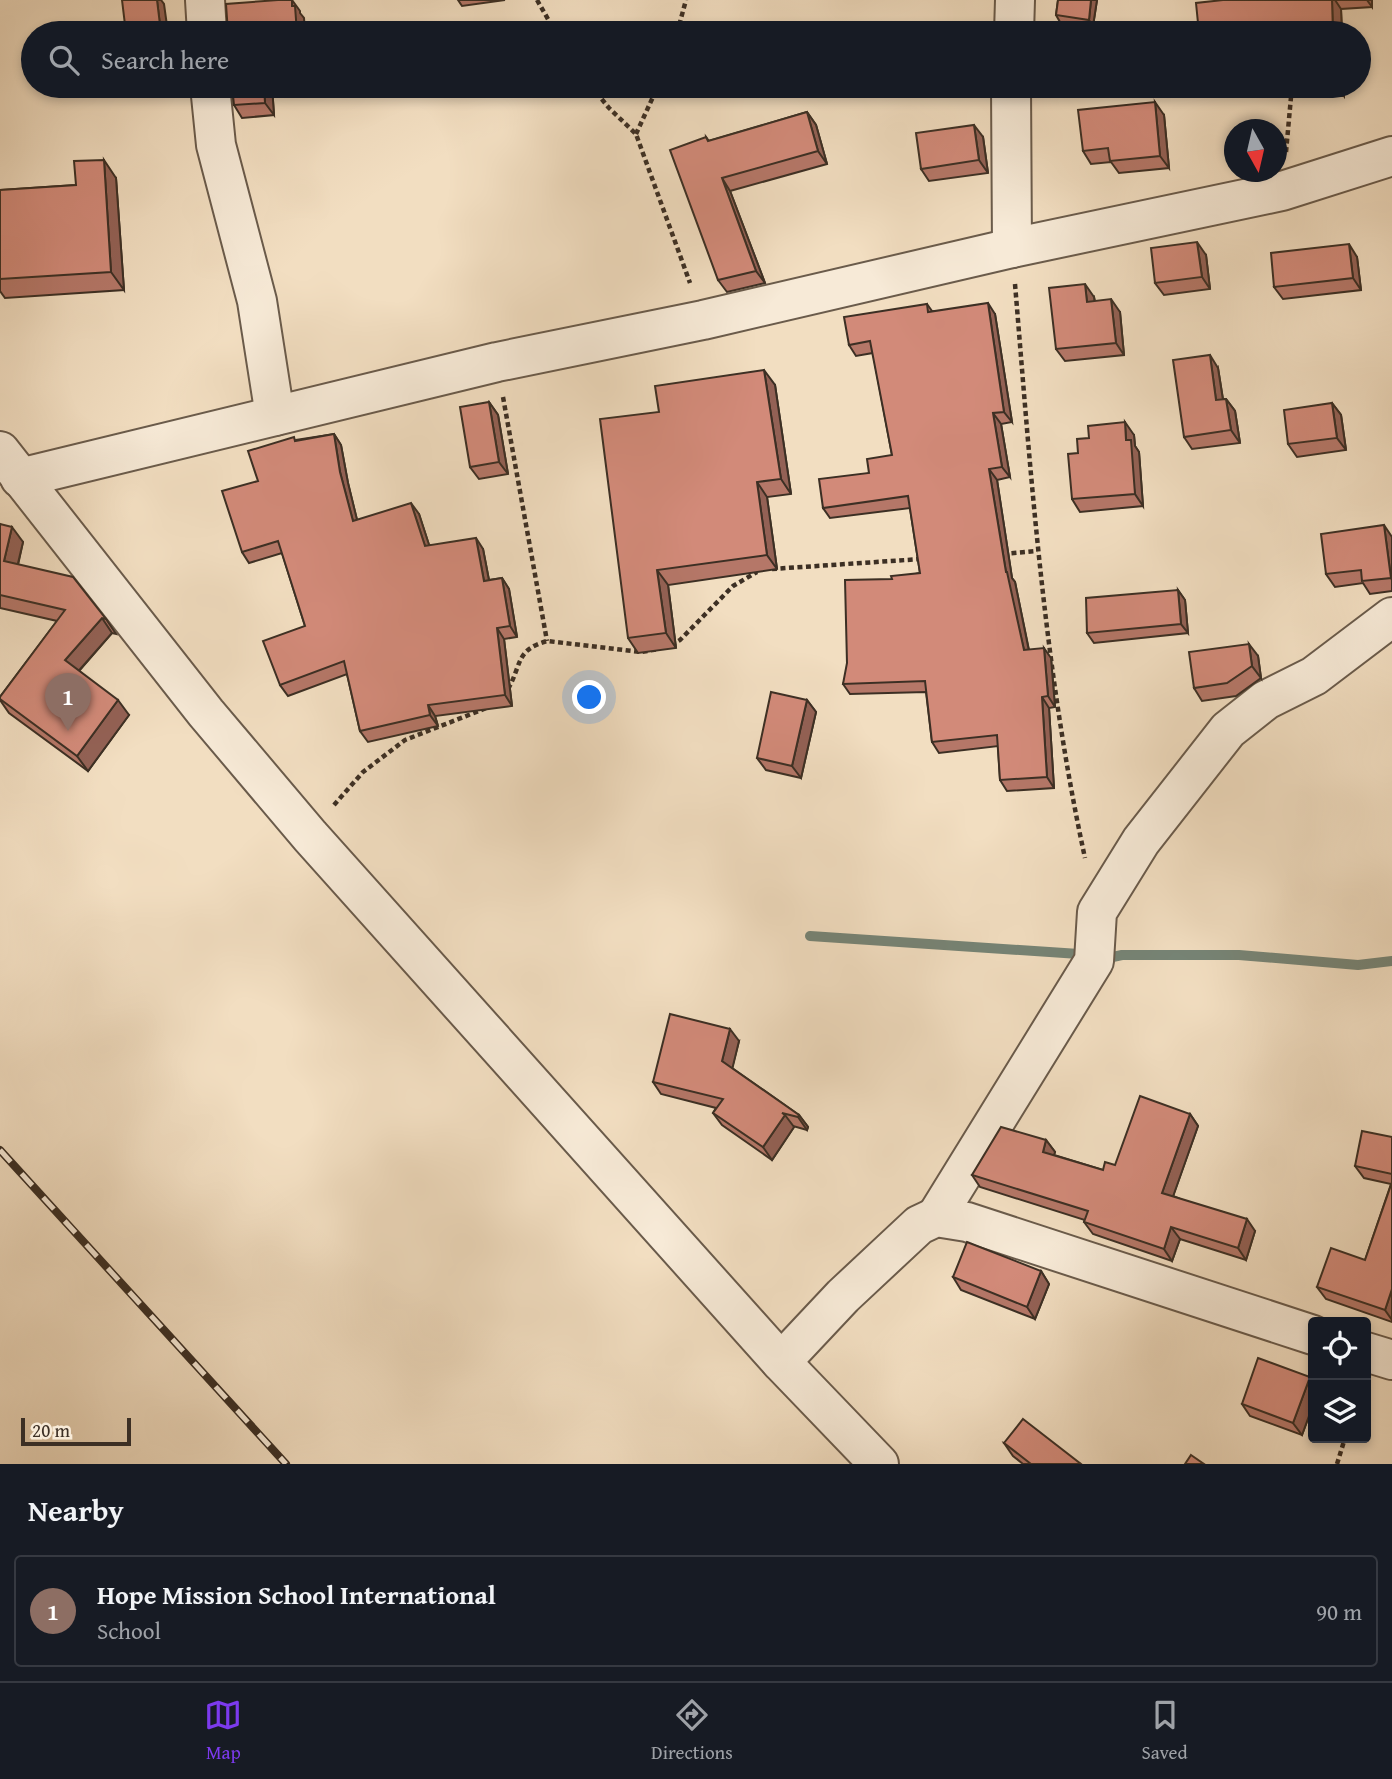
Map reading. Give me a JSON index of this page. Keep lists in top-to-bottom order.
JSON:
{
  "scale_bar": "20 m",
  "north": "bottom",
  "page": {
    "search": "Search here",
    "pins": "1",
    "scale": "20 m",
    "heading": "Nearby",
    "list": [
      {
        "mark": "1",
        "name": "Hope Mission School International",
        "note": "School",
        "value": "90 m"
      }
    ],
    "nav": ["Map", "Directions", "Saved"]
  }
}
